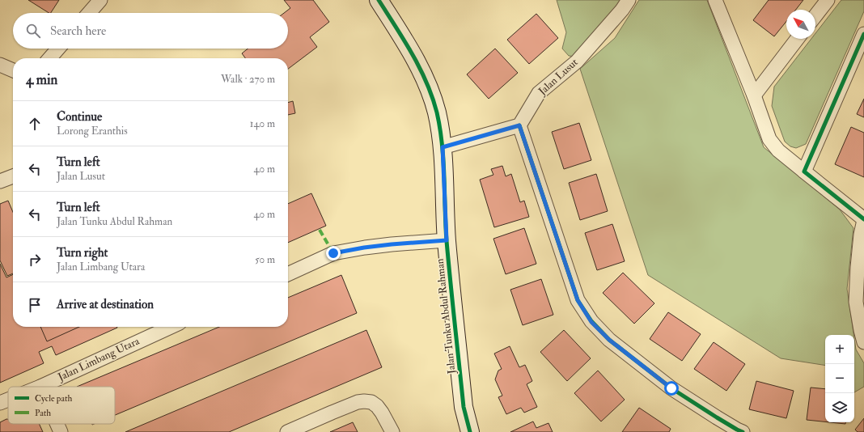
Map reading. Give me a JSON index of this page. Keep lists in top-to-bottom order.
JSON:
{
  "streets": {
    "street": ["Jalan Lusut", "Jalan Tunku Abdul Rahman", "Jalan Limbang Utara"]
  },
  "legend": ["Cycle path", "Path"],
  "north": "top left",
  "page": {
    "search": "Search here",
    "heading": ["4 min", "Walk · 270 m"],
    "list": [
      ["Continue", "Lorong Eranthis", "140 m"],
      ["Turn left", "Jalan Lusut", "40 m"],
      ["Turn left", "Jalan Tunku Abdul Rahman", "40 m"],
      ["Turn right", "Jalan Limbang Utara", "50 m"],
      "Arrive at destination"
    ],
    "map_buttons": ["+", "−"]
  }
}
